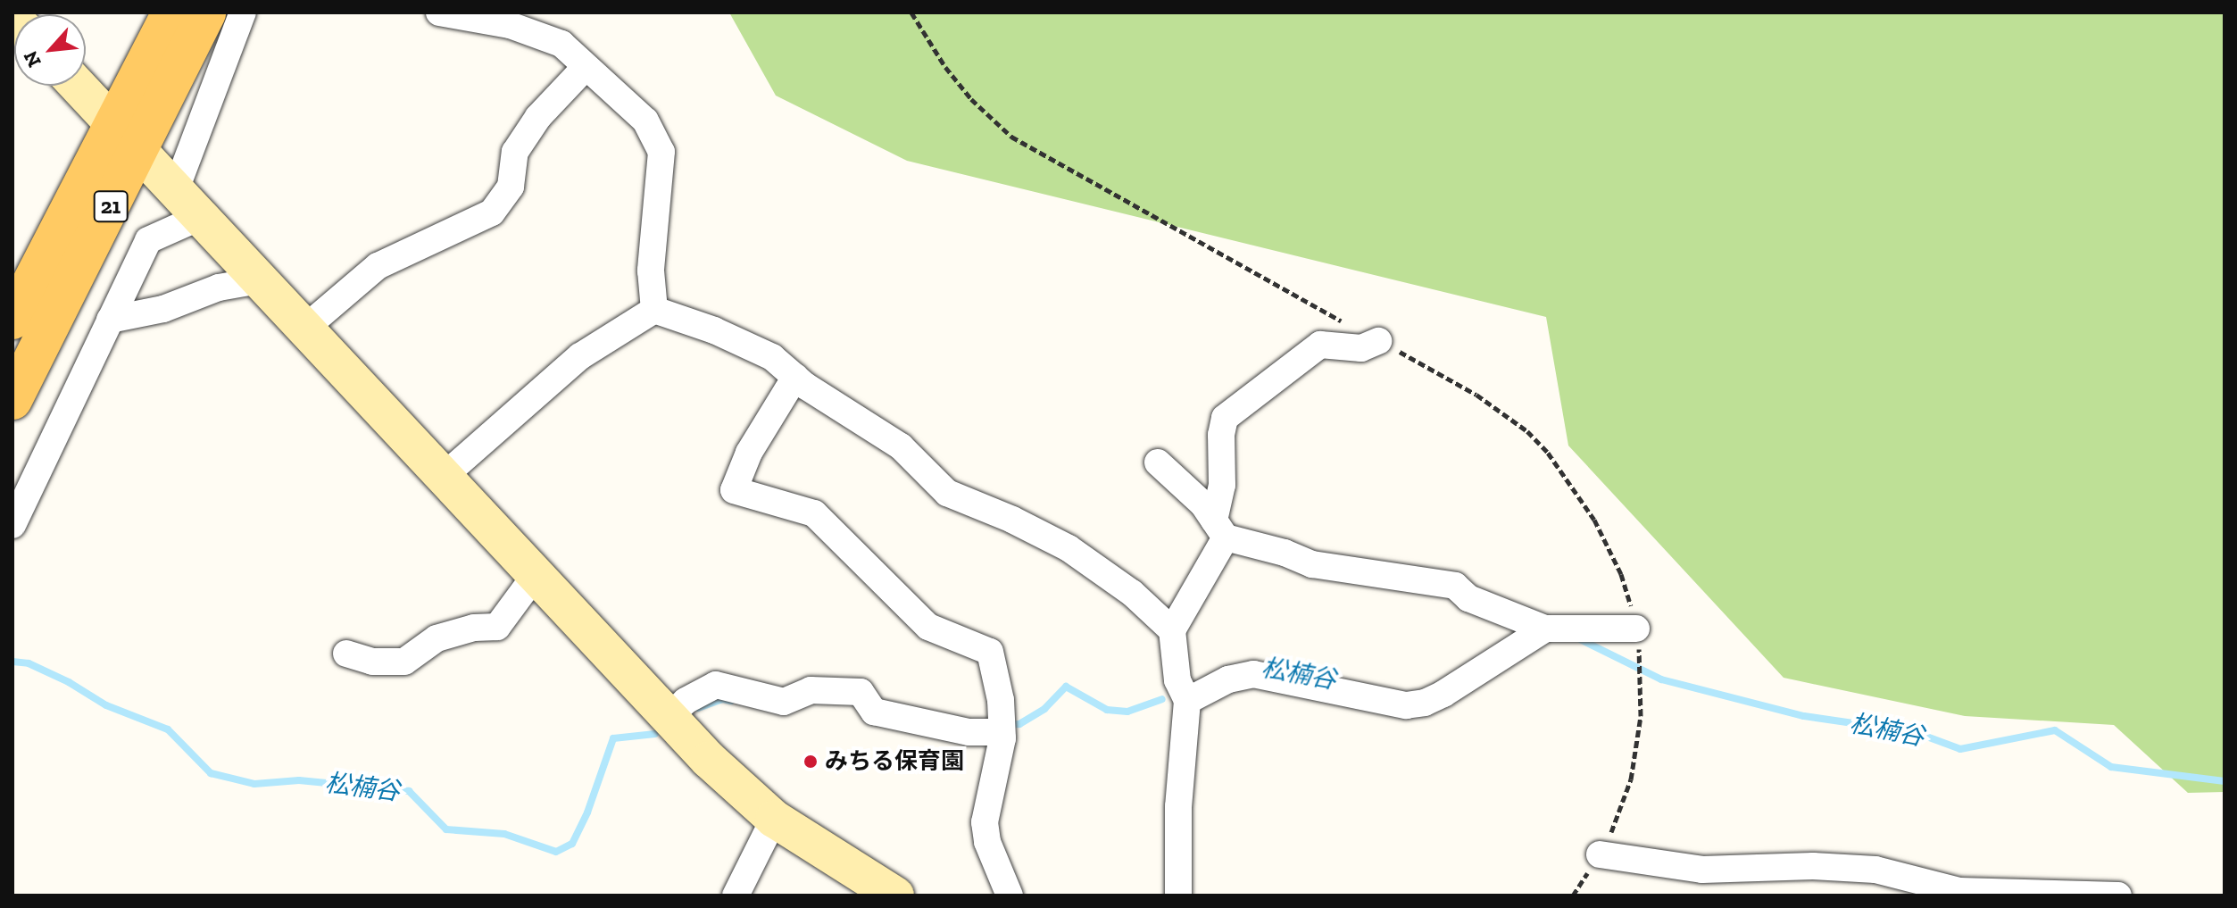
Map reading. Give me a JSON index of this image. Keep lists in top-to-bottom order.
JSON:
{
  "streets": {
    "main road": ["21"]
  },
  "water": ["松楠谷"],
  "places": ["みちる保育園"],
  "north": "bottom left"
}
